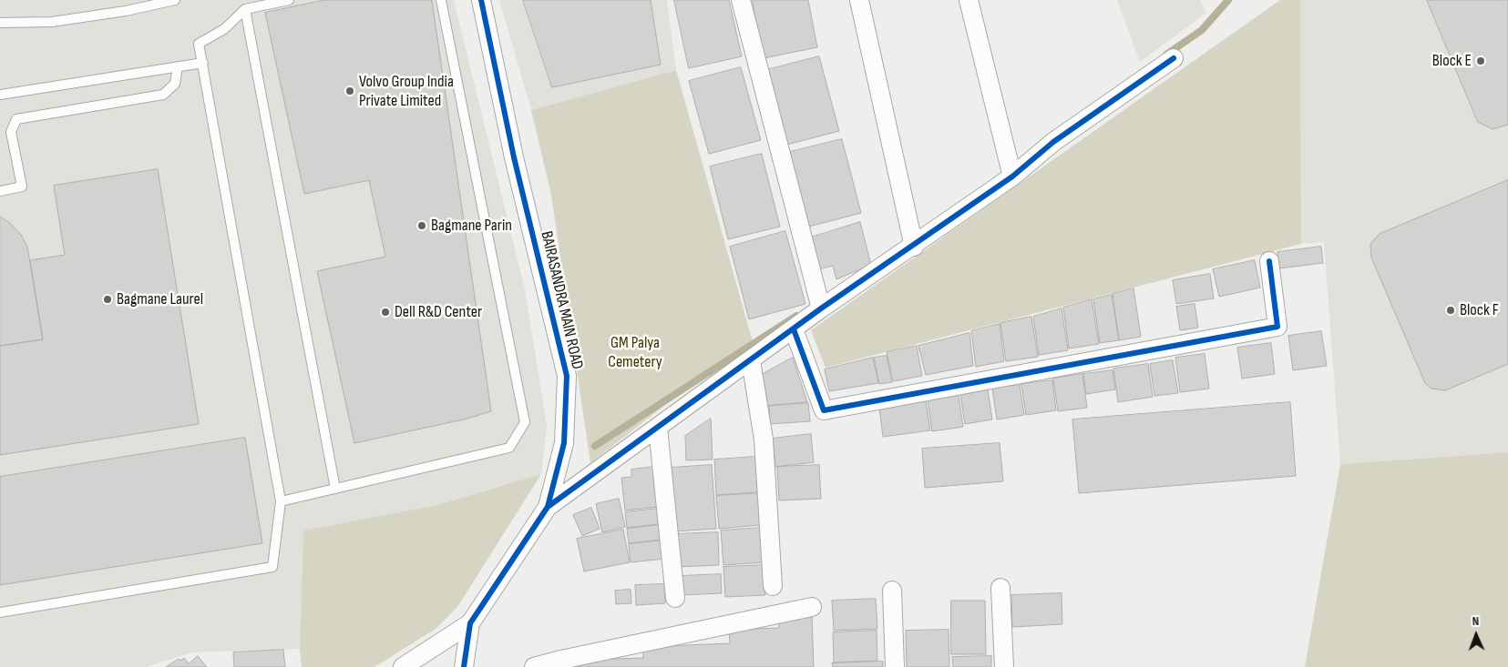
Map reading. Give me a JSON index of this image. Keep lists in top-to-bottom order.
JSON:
{
  "streets": {
    "street": ["BAIRASANDRA MAIN ROAD"]
  },
  "parks": ["GM Palya Cemetery"],
  "places": [
    "Block E",
    "Volvo Group India Private Limited",
    "Bagmane Parin",
    "Bagmane Laurel",
    "Block F",
    "Dell R&D Center"
  ],
  "north": "top"
}
